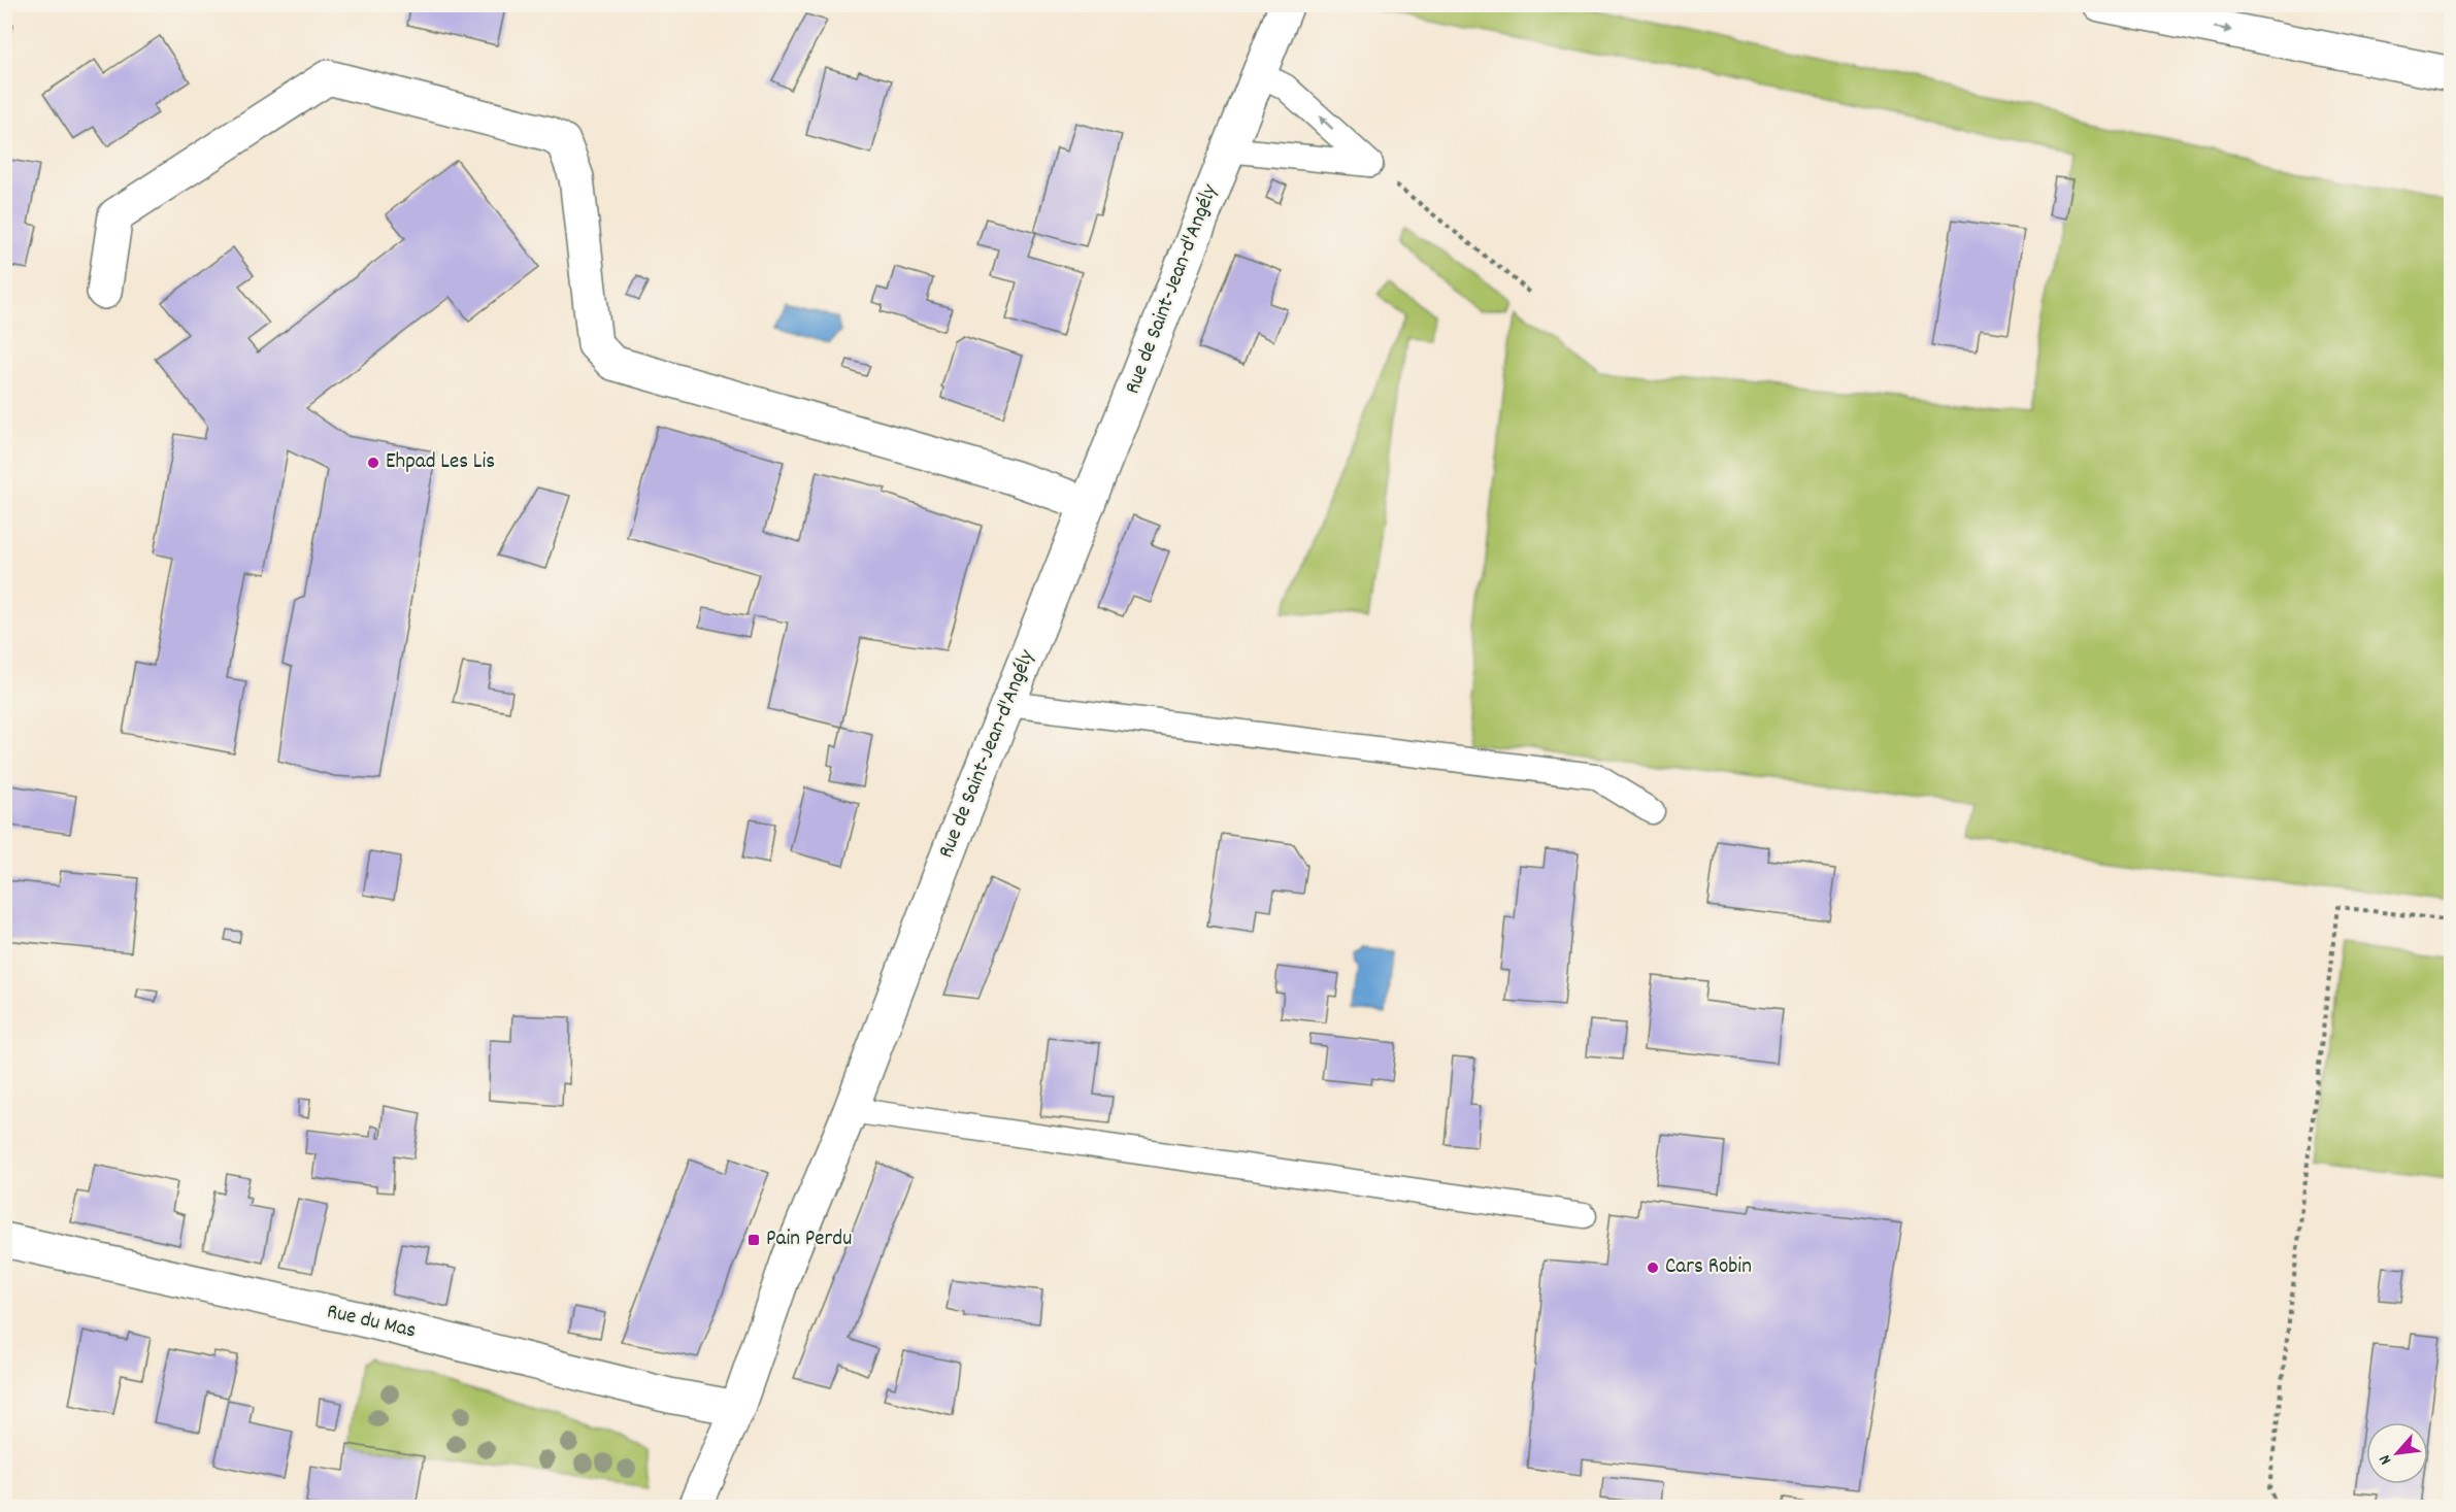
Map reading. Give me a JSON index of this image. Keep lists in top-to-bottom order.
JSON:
{
  "streets": {
    "main road": ["Rue de Saint-Jean-d'Angély", "Rue du Mas"]
  },
  "crossings": [
    ["Rue de Saint-Jean-d'Angély", "Rue du Mas"]
  ],
  "places": {
    "other": ["Ehpad Les Lis", "Cars Robin"],
    "transit": ["Pain Perdu"]
  },
  "north": "bottom left"
}
